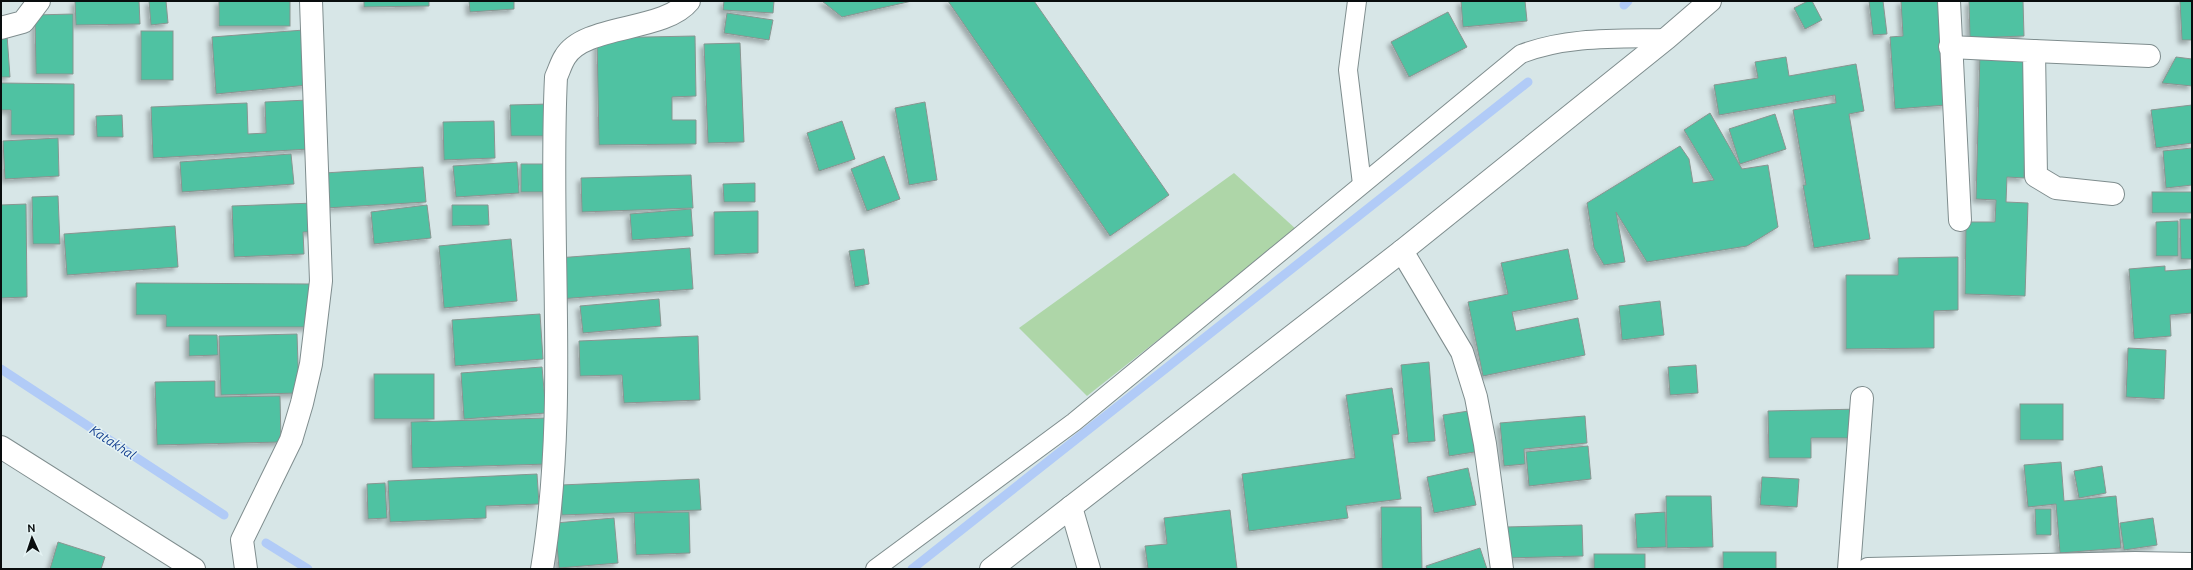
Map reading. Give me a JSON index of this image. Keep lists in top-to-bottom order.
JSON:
{
  "water": ["Katakhal"],
  "north": "top"
}
